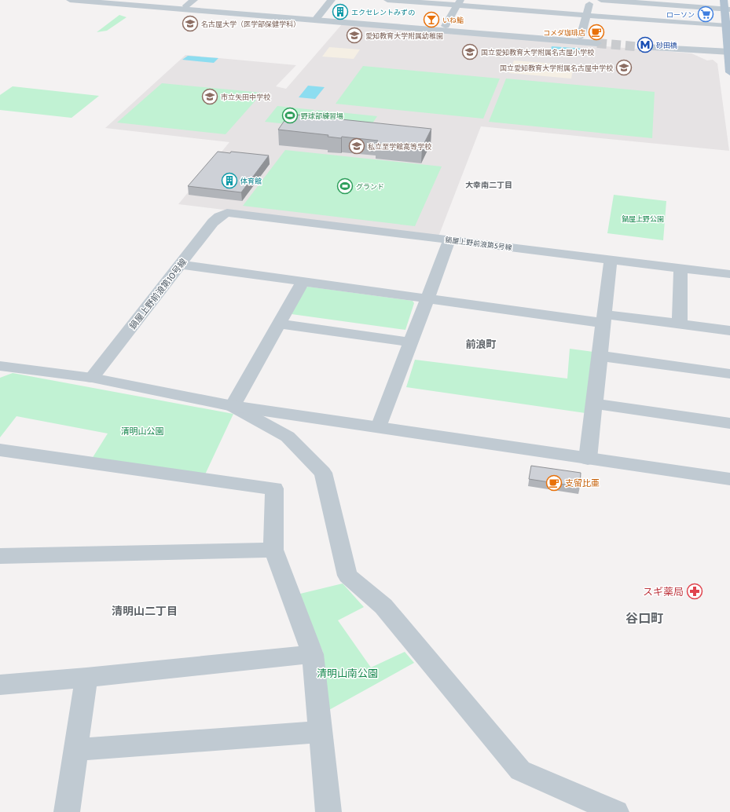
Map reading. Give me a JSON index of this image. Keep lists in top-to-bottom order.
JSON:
{
  "streets": {
    "street": ["鍋屋上野前浪第5号線", "鍋屋上野前浪第10号線"]
  },
  "crossings": [
    ["鍋屋上野前浪第5号線", "鍋屋上野前浪第10号線"]
  ],
  "districts": [
    "大幸南二丁目",
    "前浪町",
    "清明山二丁目",
    "谷口町"
  ],
  "parks": ["鍋屋上野公園", "清明山公園", "清明山南公園"],
  "places": {
    "building": ["エクセレントみずの", "体育館"],
    "supermarket": ["ローソン"],
    "bar": ["いね鮨"],
    "school or university": [
      "名古屋大学（医学部保健学科）",
      "愛知教育大学附属幼稚園",
      "国立愛知教育大学附属名古屋小学校",
      "国立愛知教育大学附属名古屋中学校",
      "市立矢田中学校",
      "私立至学館高等学校"
    ],
    "cafe": ["コメダ珈琲店", "支留比亜"],
    "metro station": ["砂田橋"],
    "sports": ["野球部練習場", "グランド"],
    "pharmacy": ["スギ薬局"]
  }
}
